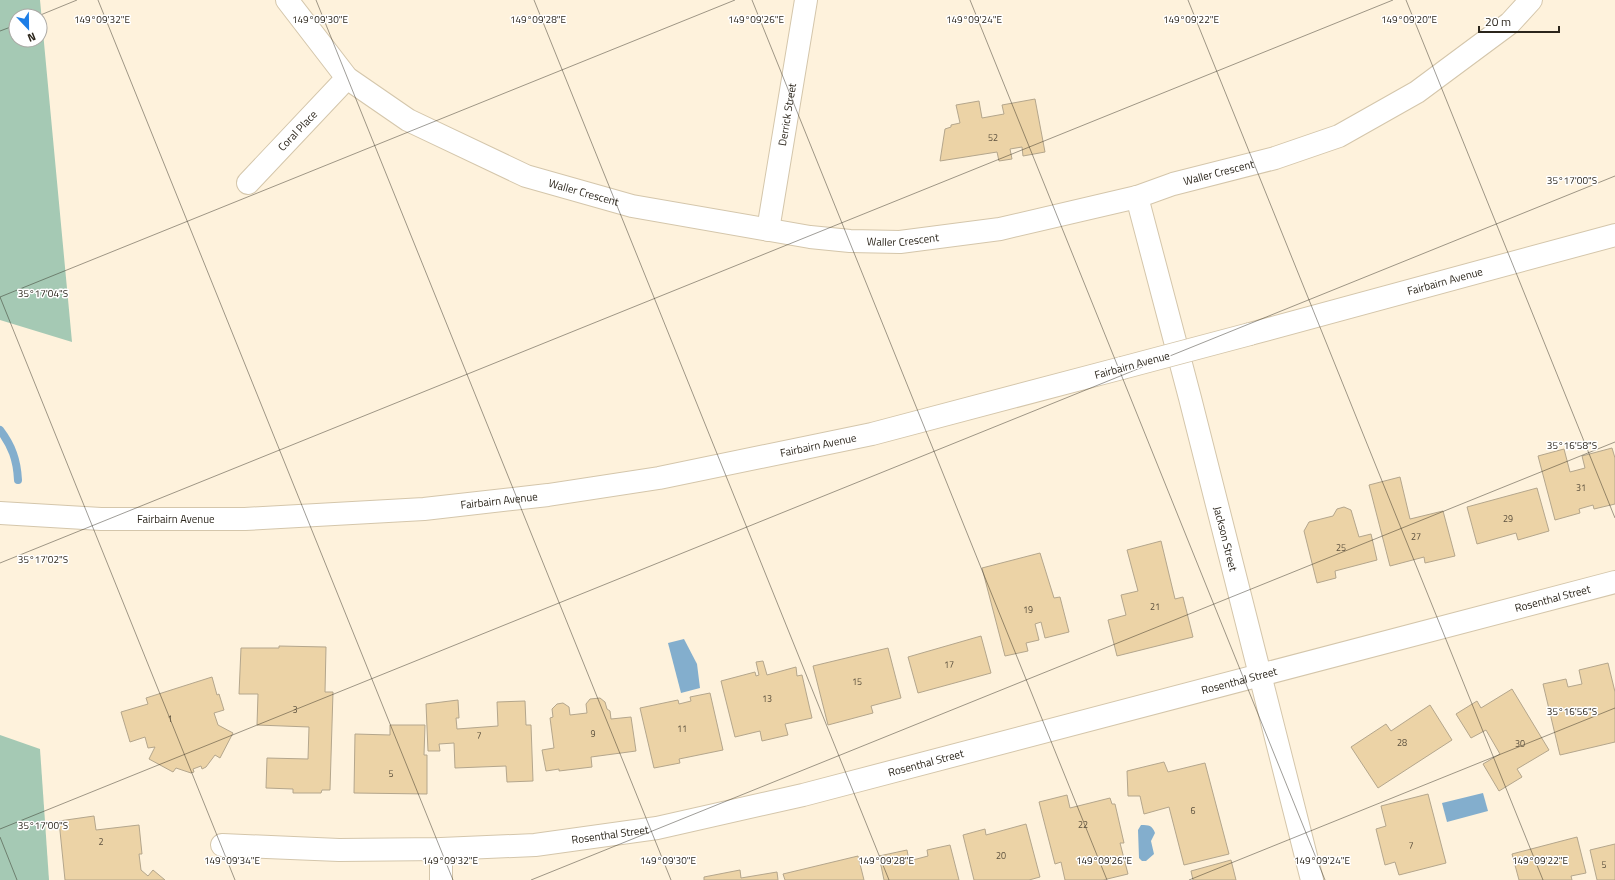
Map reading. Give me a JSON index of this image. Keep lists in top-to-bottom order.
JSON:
{
  "streets": {
    "street": [
      "Derrick Street",
      "Coral Place",
      "Waller Crescent",
      "Fairbairn Avenue",
      "Jackson Street",
      "Rosenthal Street"
    ]
  },
  "crossings": [
    ["Derrick Street", "Waller Crescent"],
    ["Coral Place", "Waller Crescent"],
    ["Waller Crescent", "Jackson Street"],
    ["Jackson Street", "Rosenthal Street"]
  ],
  "house_numbers": [
    "52",
    "31",
    "29",
    "27",
    "25",
    "21",
    "19",
    "17",
    "15",
    "13",
    "3",
    "1",
    "11",
    "9",
    "7",
    "28",
    "30",
    "5",
    "6",
    "22",
    "2",
    "7",
    "20",
    "5"
  ],
  "scale_bar": "20 m",
  "north": "bottom",
  "coordinates": [
    "149°09'32\"E",
    "149°09'30\"E",
    "149°09'28\"E",
    "149°09'26\"E",
    "149°09'24\"E",
    "149°09'22\"E",
    "149°09'20\"E",
    "35°17'00\"S",
    "35°17'04\"S",
    "35°16'58\"S",
    "35°17'02\"S",
    "35°16'56\"S",
    "149°09'34\"E"
  ]
}
